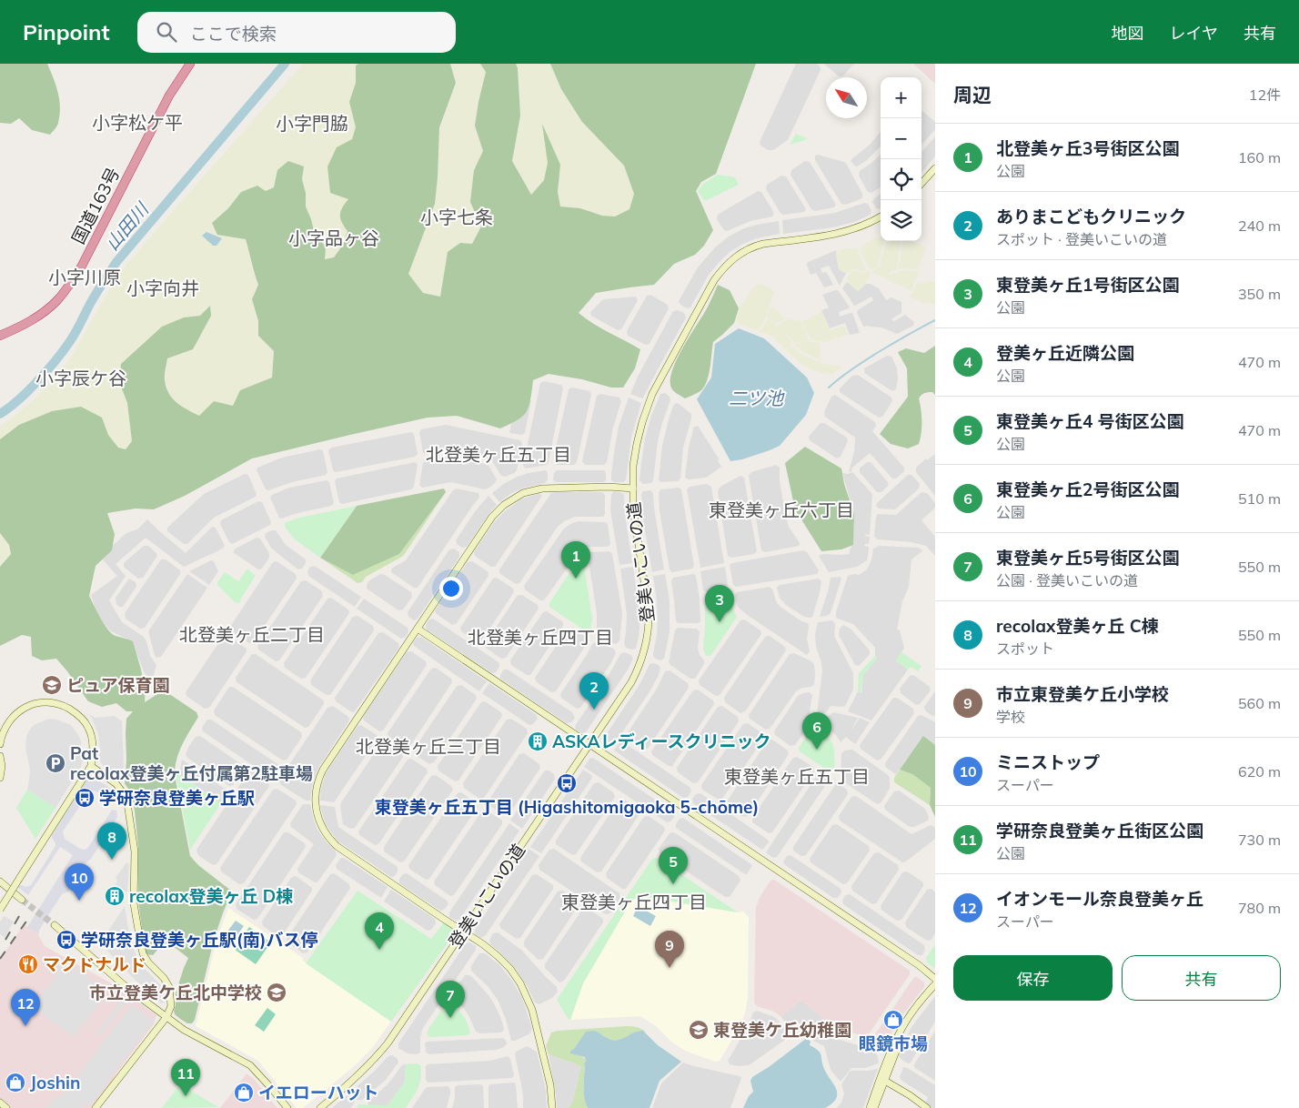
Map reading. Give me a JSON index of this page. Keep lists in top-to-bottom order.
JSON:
{
  "streets": {
    "highway": ["国道163号"],
    "street": ["登美いこいの道"]
  },
  "districts": [
    "小字松ケ平",
    "小字門脇",
    "小字七条",
    "小字品ヶ谷",
    "小字川原",
    "小字向井",
    "小字辰ケ谷",
    "北登美ヶ丘五丁目",
    "東登美ヶ丘六丁目",
    "北登美ヶ丘二丁目",
    "北登美ヶ丘四丁目",
    "北登美ヶ丘三丁目",
    "東登美ヶ丘五丁目",
    "東登美ヶ丘四丁目"
  ],
  "water": ["山田川", "二ツ池"],
  "places": {
    "school or university": ["ピュア保育園", "市立登美ケ丘北中学校", "東登美ケ丘幼稚園"],
    "building": ["ASKAレディースクリニック", "recolax登美ヶ丘 D棟"],
    "parking": ["Pat recolax登美ヶ丘付属第2駐車場"],
    "bus stop": ["東登美ヶ丘五丁目 (Higashitomigaoka 5-chōme)", "学研奈良登美ヶ丘駅", "学研奈良登美ヶ丘駅(南)バス停"],
    "restaurant": ["マクドナルド"],
    "shop": ["眼鏡市場", "Joshin", "イエローハット"]
  },
  "north": "top left",
  "page": {
    "header": "Pinpoint",
    "search": "ここで検索",
    "nav": ["地図", "レイヤ", "共有"],
    "heading": ["周辺", "12件"],
    "map_buttons": ["+", "−"],
    "list": [
      {
        "mark": "1",
        "name": "北登美ヶ丘3号街区公園",
        "note": "公園",
        "value": "160 m"
      },
      {
        "mark": "2",
        "name": "ありまこどもクリニック",
        "note": "スポット · 登美いこいの道",
        "value": "240 m"
      },
      {
        "mark": "3",
        "name": "東登美ヶ丘1号街区公園",
        "note": "公園",
        "value": "350 m"
      },
      {
        "mark": "4",
        "name": "登美ヶ丘近隣公園",
        "note": "公園",
        "value": "470 m"
      },
      {
        "mark": "5",
        "name": "東登美ヶ丘4 号街区公園",
        "note": "公園",
        "value": "470 m"
      },
      {
        "mark": "6",
        "name": "東登美ヶ丘2号街区公園",
        "note": "公園",
        "value": "510 m"
      },
      {
        "mark": "7",
        "name": "東登美ヶ丘5号街区公園",
        "note": "公園 · 登美いこいの道",
        "value": "550 m"
      },
      {
        "mark": "8",
        "name": "recolax登美ヶ丘 C棟",
        "note": "スポット",
        "value": "550 m"
      },
      {
        "mark": "9",
        "name": "市立東登美ケ丘小学校",
        "note": "学校",
        "value": "560 m"
      },
      {
        "mark": "10",
        "name": "ミニストップ",
        "note": "スーパー",
        "value": "620 m"
      },
      {
        "mark": "11",
        "name": "学研奈良登美ヶ丘街区公園",
        "note": "公園",
        "value": "730 m"
      },
      {
        "mark": "12",
        "name": "イオンモール奈良登美ヶ丘",
        "note": "スーパー",
        "value": "780 m"
      }
    ],
    "pins": [
      "1",
      "3",
      "2",
      "6",
      "8",
      "5",
      "10",
      "4",
      "9",
      "7",
      "12",
      "11"
    ],
    "buttons": ["保存", "共有"]
  }
}
